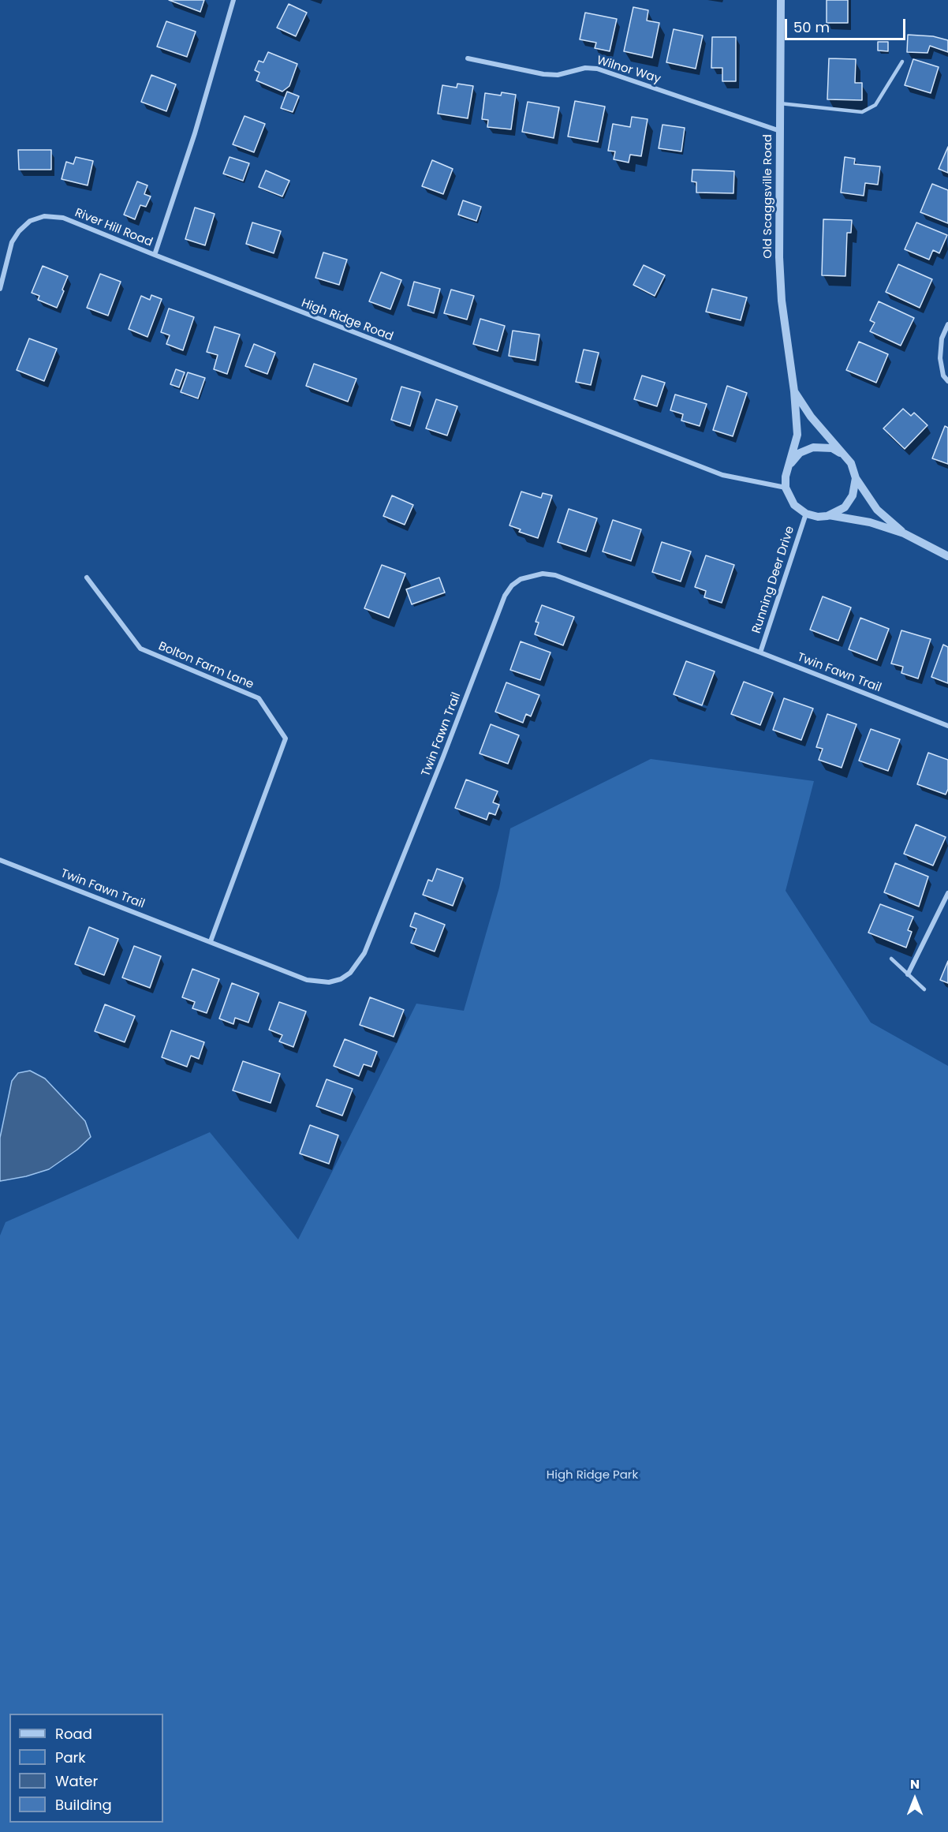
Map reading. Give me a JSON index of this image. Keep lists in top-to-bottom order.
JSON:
{
  "streets": {
    "street": [
      "Wilnor Way",
      "Old Scaggsville Road",
      "River Hill Road",
      "High Ridge Road",
      "Running Deer Drive",
      "Bolton Farm Lane",
      "Twin Fawn Trail"
    ]
  },
  "crossings": [
    ["Wilnor Way", "Old Scaggsville Road"],
    ["Old Scaggsville Road", "High Ridge Road"],
    ["Old Scaggsville Road", "Running Deer Drive"],
    ["River Hill Road", "High Ridge Road"],
    ["High Ridge Road", "Running Deer Drive"],
    ["Running Deer Drive", "Twin Fawn Trail"],
    ["Bolton Farm Lane", "Twin Fawn Trail"]
  ],
  "parks": ["High Ridge Park"],
  "legend": [
    "Road",
    "Park",
    "Water",
    "Building"
  ],
  "scale_bar": "50 m",
  "north": "top"
}
